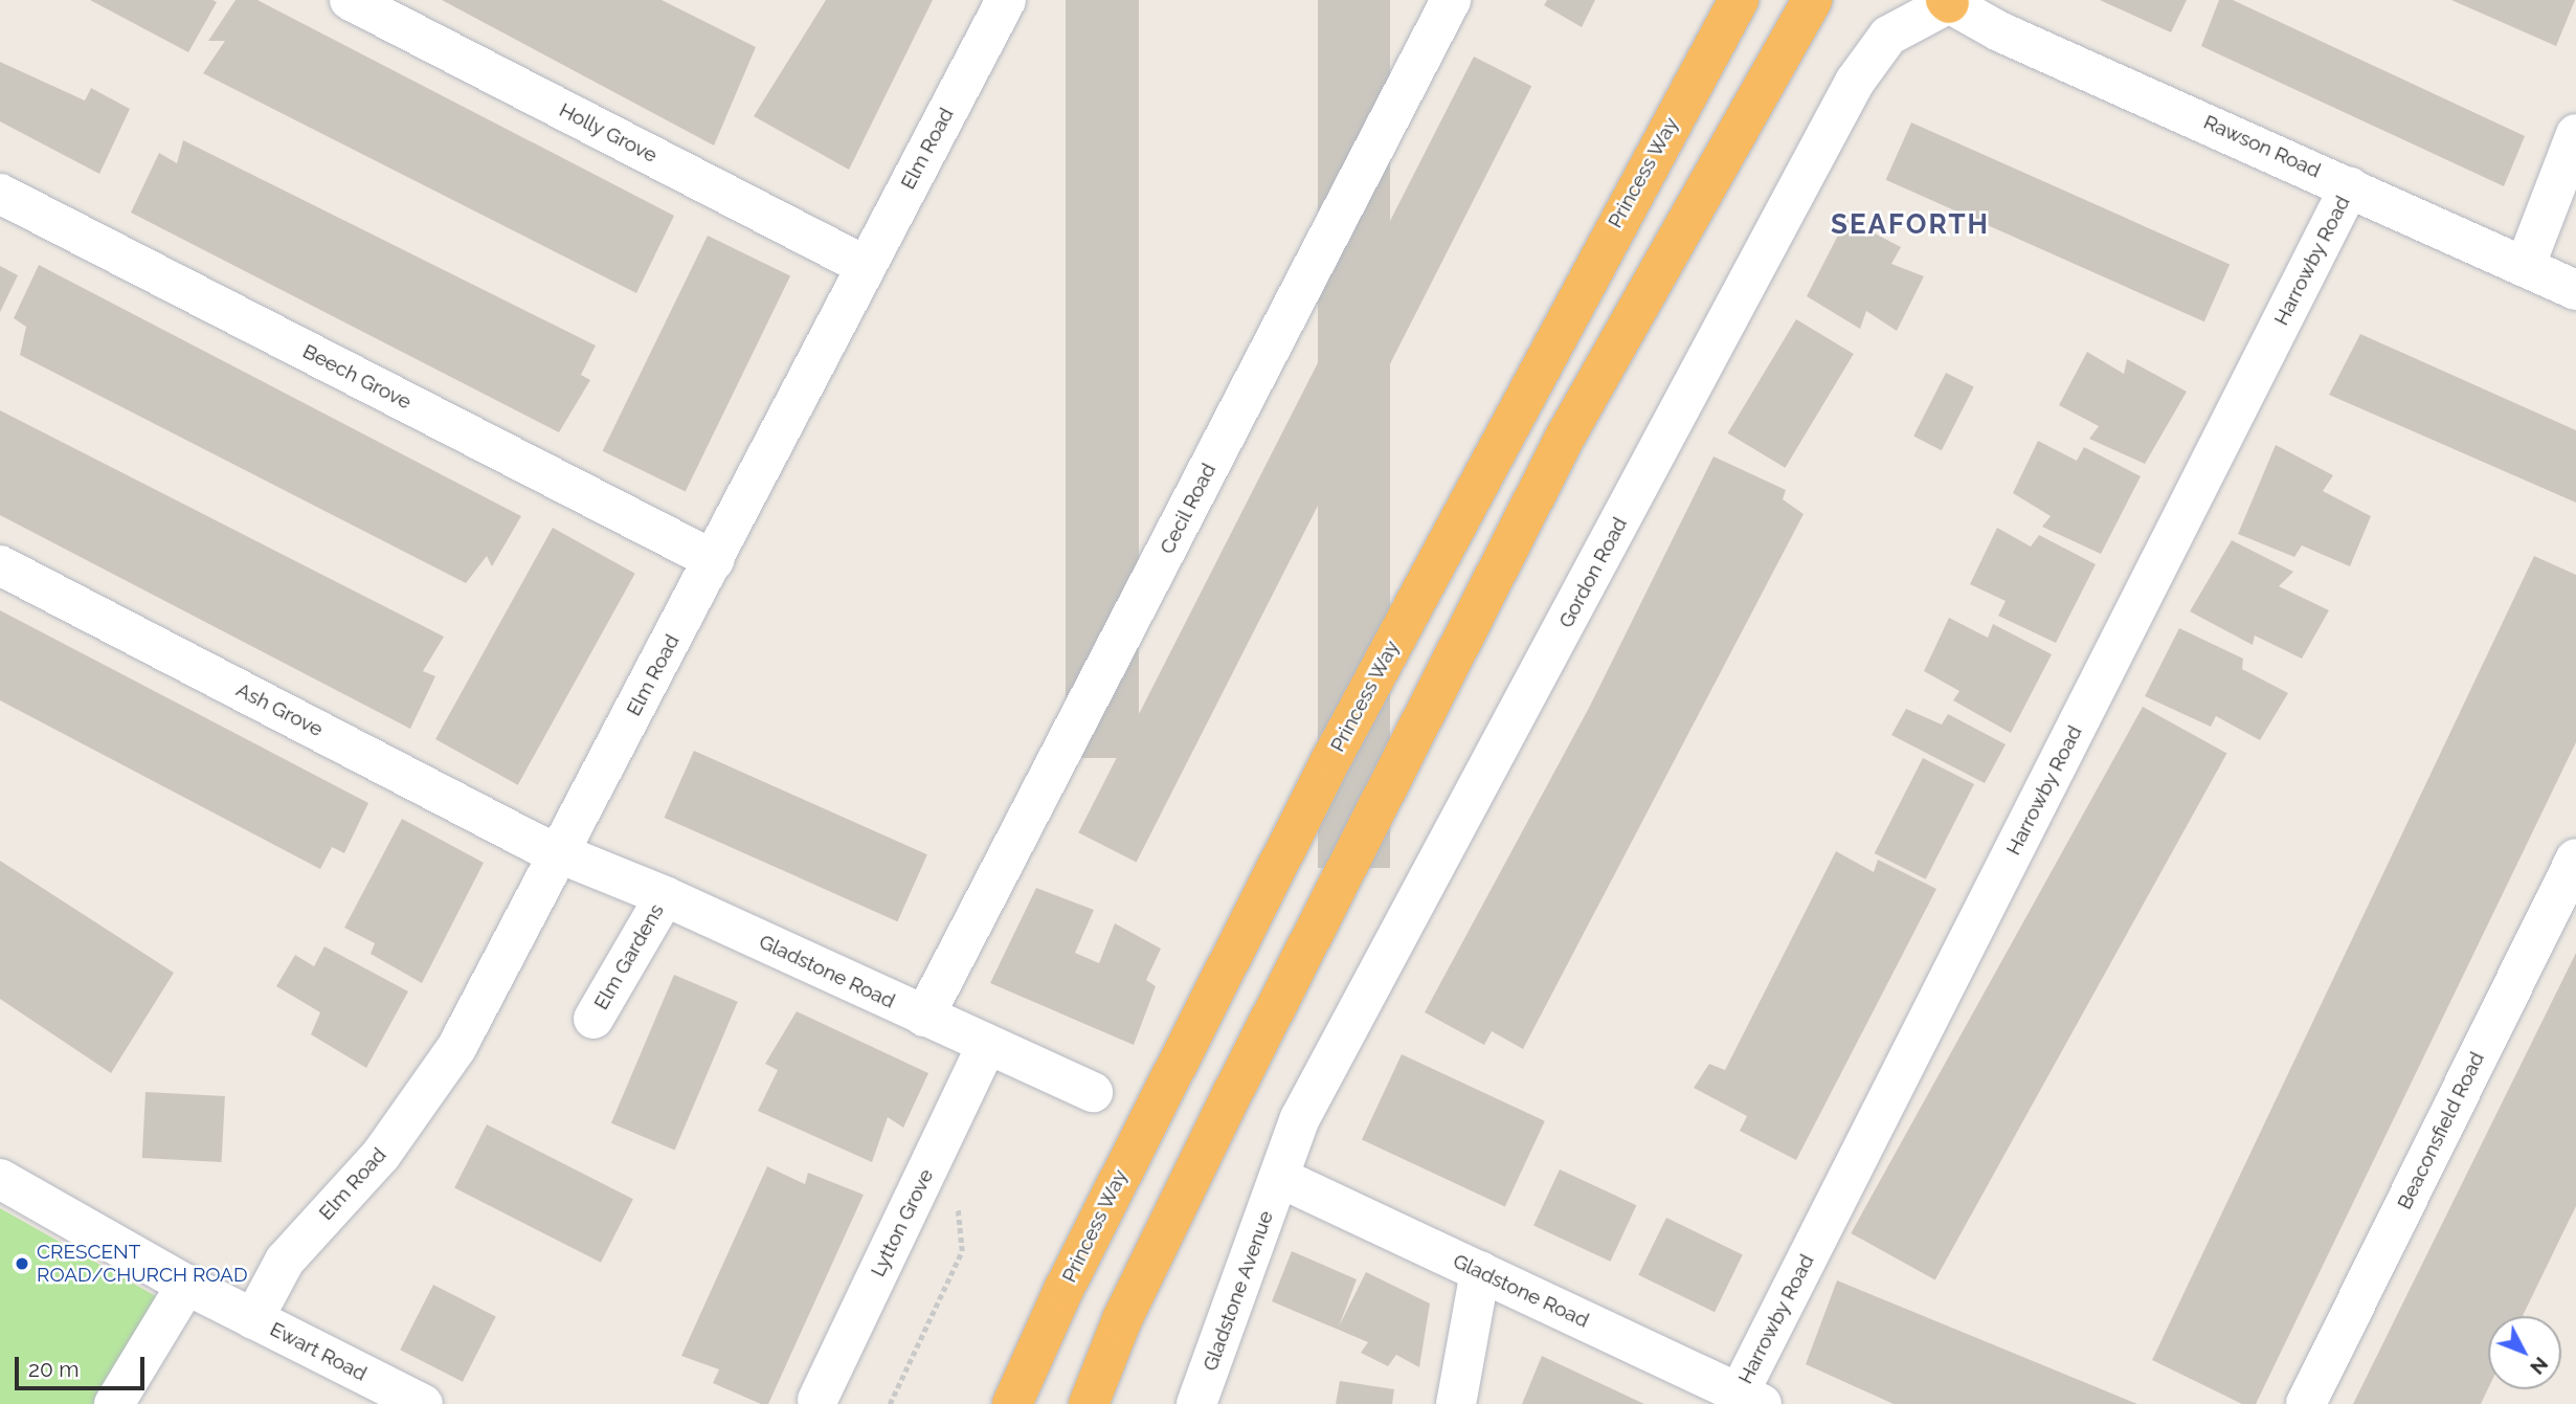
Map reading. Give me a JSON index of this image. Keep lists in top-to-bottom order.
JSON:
{
  "streets": {
    "highway": ["Princess Way"],
    "street": [
      "Holly Grove",
      "Rawson Road",
      "Elm Road",
      "Harrowby Road",
      "Beech Grove",
      "Cecil Road",
      "Gordon Road",
      "Ash Grove",
      "Elm Gardens",
      "Gladstone Road",
      "Beaconsfield Road",
      "Lytton Grove",
      "Gladstone Avenue",
      "Ewart Road"
    ]
  },
  "crossings": [
    ["Holly Grove", "Elm Road"],
    ["Rawson Road", "Harrowby Road"],
    ["Rawson Road", "Gordon Road"],
    ["Elm Road", "Beech Grove"],
    ["Elm Road", "Ash Grove"],
    ["Elm Road", "Gladstone Road"],
    ["Elm Road", "Ewart Road"],
    ["Harrowby Road", "Gladstone Road"],
    ["Cecil Road", "Gladstone Road"],
    ["Gordon Road", "Gladstone Road"],
    ["Gordon Road", "Gladstone Avenue"],
    ["Ash Grove", "Gladstone Road"],
    ["Elm Gardens", "Gladstone Road"],
    ["Gladstone Road", "Lytton Grove"],
    ["Gladstone Road", "Gladstone Avenue"]
  ],
  "districts": ["SEAFORTH"],
  "places": ["CRESCENT ROAD/CHURCH ROAD"],
  "scale_bar": "20 m",
  "north": "bottom right"
}
